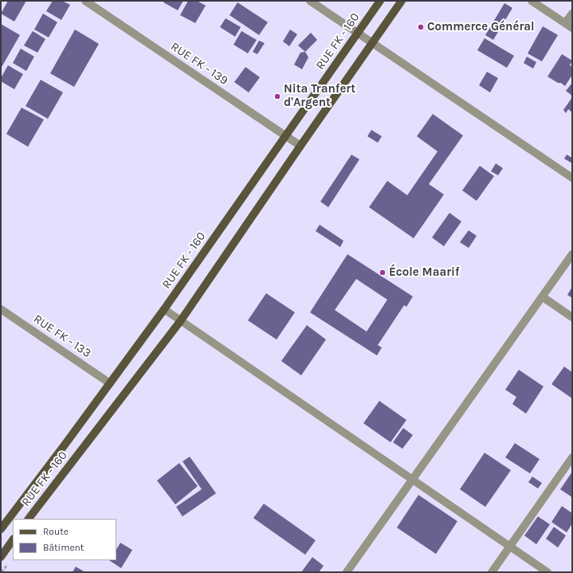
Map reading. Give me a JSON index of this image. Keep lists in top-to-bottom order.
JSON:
{
  "streets": {
    "main road": ["RUE FK - 160"],
    "street": ["RUE FK - 139", "RUE FK - 133"]
  },
  "crossings": [
    ["RUE FK - 160", "RUE FK - 139"],
    ["RUE FK - 160", "RUE FK - 133"]
  ],
  "places": ["Commerce Général", "Nita Tranfert d'Argent", "École Maarif"],
  "legend": ["Route", "Bâtiment"]
}
